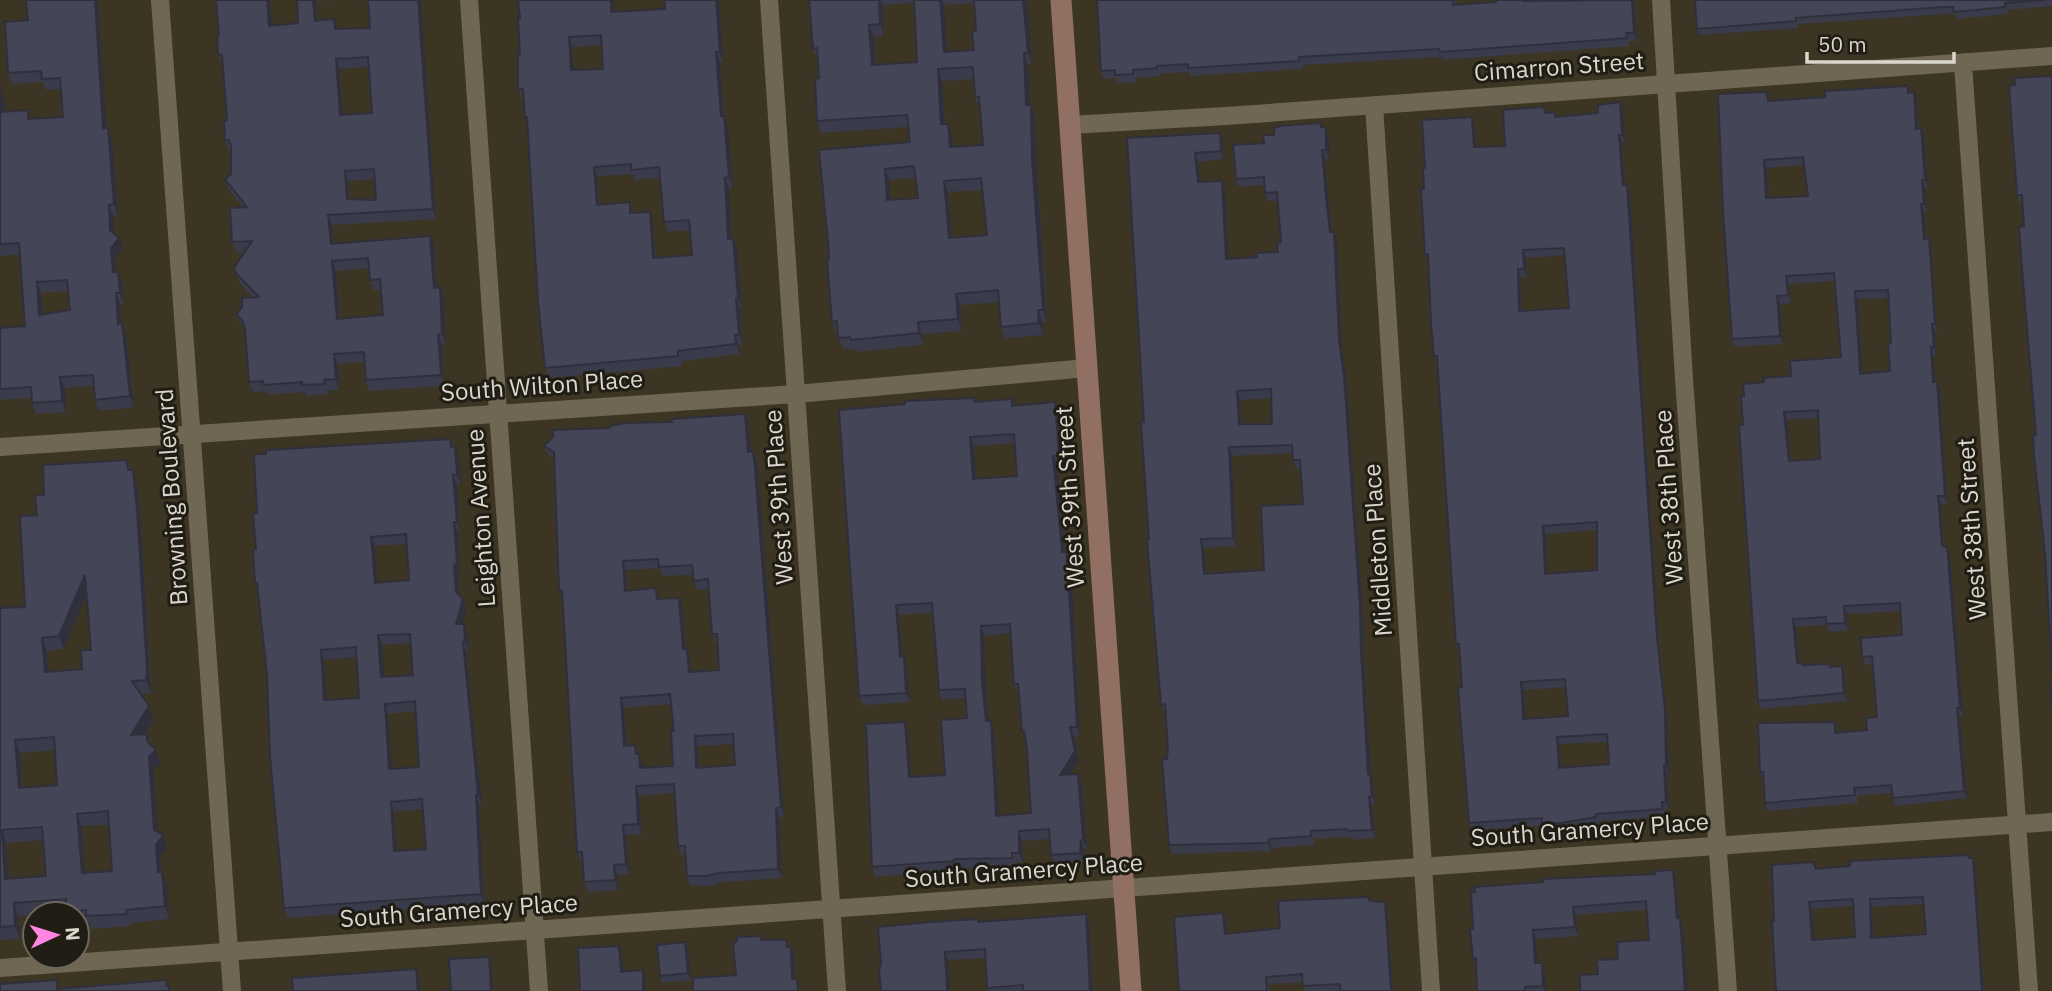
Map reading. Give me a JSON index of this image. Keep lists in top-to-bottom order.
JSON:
{
  "streets": {
    "street": [
      "Cimarron Street",
      "South Wilton Place",
      "Browning Boulevard",
      "West 39th Place",
      "West 39th Street",
      "West 38th Place",
      "Leighton Avenue",
      "West 38th Street",
      "Middleton Place",
      "South Gramercy Place"
    ]
  },
  "crossings": [
    ["Cimarron Street", "West 39th Street"],
    ["Cimarron Street", "West 38th Place"],
    ["Cimarron Street", "West 38th Street"],
    ["Cimarron Street", "Middleton Place"],
    ["South Wilton Place", "Browning Boulevard"],
    ["South Wilton Place", "West 39th Place"],
    ["South Wilton Place", "West 39th Street"],
    ["South Wilton Place", "Leighton Avenue"],
    ["Browning Boulevard", "South Gramercy Place"],
    ["West 39th Place", "South Gramercy Place"],
    ["West 39th Street", "South Gramercy Place"],
    ["West 38th Place", "South Gramercy Place"],
    ["Leighton Avenue", "South Gramercy Place"],
    ["West 38th Street", "South Gramercy Place"],
    ["Middleton Place", "South Gramercy Place"]
  ],
  "scale_bar": "50 m",
  "north": "right"
}
